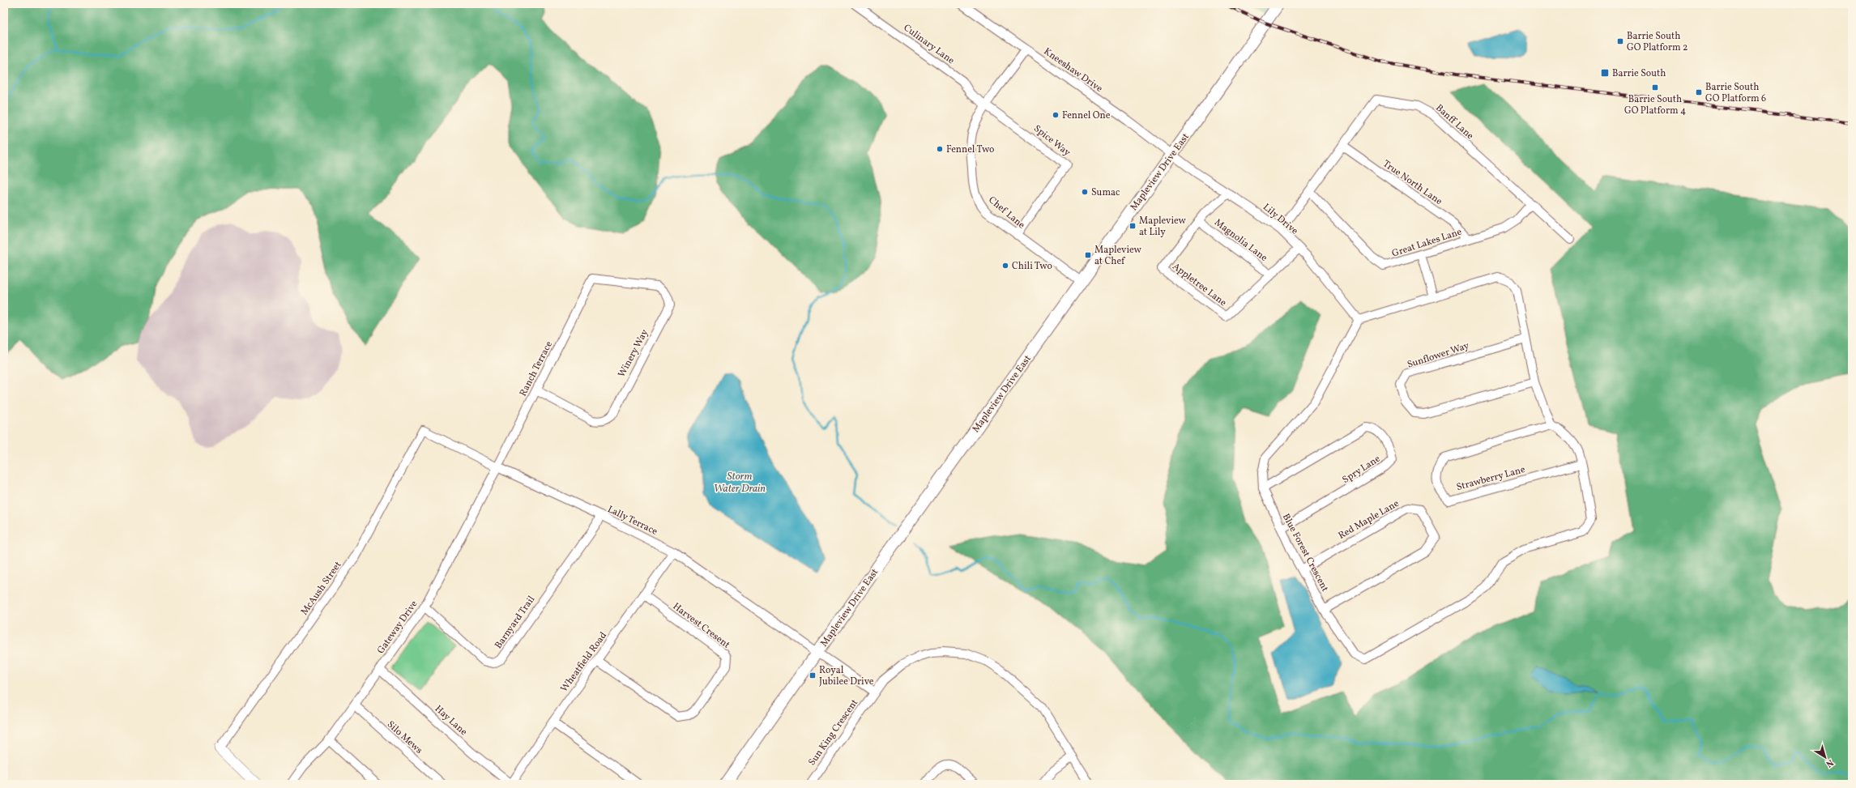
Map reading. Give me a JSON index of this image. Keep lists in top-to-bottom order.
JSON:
{
  "streets": {
    "main road": ["Mapleview Drive East"],
    "street": [
      "Culinary Lane",
      "Kneeshaw Drive",
      "Banff Lane",
      "Spice Way",
      "True North Lane",
      "Chef Lane",
      "Lily Drive",
      "Magnolia Lane",
      "Great Lakes Lane",
      "Appletree Lane",
      "Winery Way",
      "Sunflower Way",
      "Ranch Terrace",
      "Spry Lane",
      "Strawberry Lane",
      "Red Maple Lane",
      "Lally Terrace",
      "Blue Forest Crescent",
      "McAush Street",
      "Barnyard Trail",
      "Harvest Cresent",
      "Gateway Drive",
      "Wheatfield Road",
      "Hay Lane",
      "Sun King Crescent",
      "Silo Mews"
    ]
  },
  "crossings": [
    ["Culinary Lane", "Spice Way"],
    ["Culinary Lane", "Chef Lane"],
    ["Kneeshaw Drive", "Mapleview Drive East"],
    ["Kneeshaw Drive", "Chef Lane"],
    ["Kneeshaw Drive", "Lily Drive"],
    ["Banff Lane", "True North Lane"],
    ["Banff Lane", "Lily Drive"],
    ["Banff Lane", "Great Lakes Lane"],
    ["Spice Way", "Chef Lane"],
    ["Mapleview Drive East", "Chef Lane"],
    ["Mapleview Drive East", "Lily Drive"],
    ["Mapleview Drive East", "Lally Terrace"],
    ["True North Lane", "Great Lakes Lane"],
    ["Lily Drive", "Appletree Lane"],
    ["Lily Drive", "Blue Forest Crescent"],
    ["Magnolia Lane", "Appletree Lane"],
    ["Winery Way", "Ranch Terrace"],
    ["Ranch Terrace", "Lally Terrace"],
    ["Ranch Terrace", "Gateway Drive"],
    ["Spry Lane", "Blue Forest Crescent"],
    ["Strawberry Lane", "Blue Forest Crescent"],
    ["Red Maple Lane", "Blue Forest Crescent"],
    ["Lally Terrace", "McAush Street"],
    ["Lally Terrace", "Barnyard Trail"],
    ["Lally Terrace", "Gateway Drive"],
    ["Lally Terrace", "Wheatfield Road"],
    ["Barnyard Trail", "Gateway Drive"],
    ["Harvest Cresent", "Wheatfield Road"],
    ["Gateway Drive", "Hay Lane"],
    ["Gateway Drive", "Silo Mews"],
    ["Wheatfield Road", "Hay Lane"]
  ],
  "water": ["Storm Water Drain"],
  "places": {
    "transit": [
      "Barrie South GO Platform 2",
      "Barrie South",
      "Barrie South GO Platform 4",
      "Barrie South GO Platform 6",
      "Mapleview at Lily",
      "Mapleview at Chef",
      "Royal Jubilee Drive"
    ],
    "other": [
      "Fennel One",
      "Fennel Two",
      "Sumac",
      "Chili Two"
    ]
  },
  "north": "bottom right"
}
